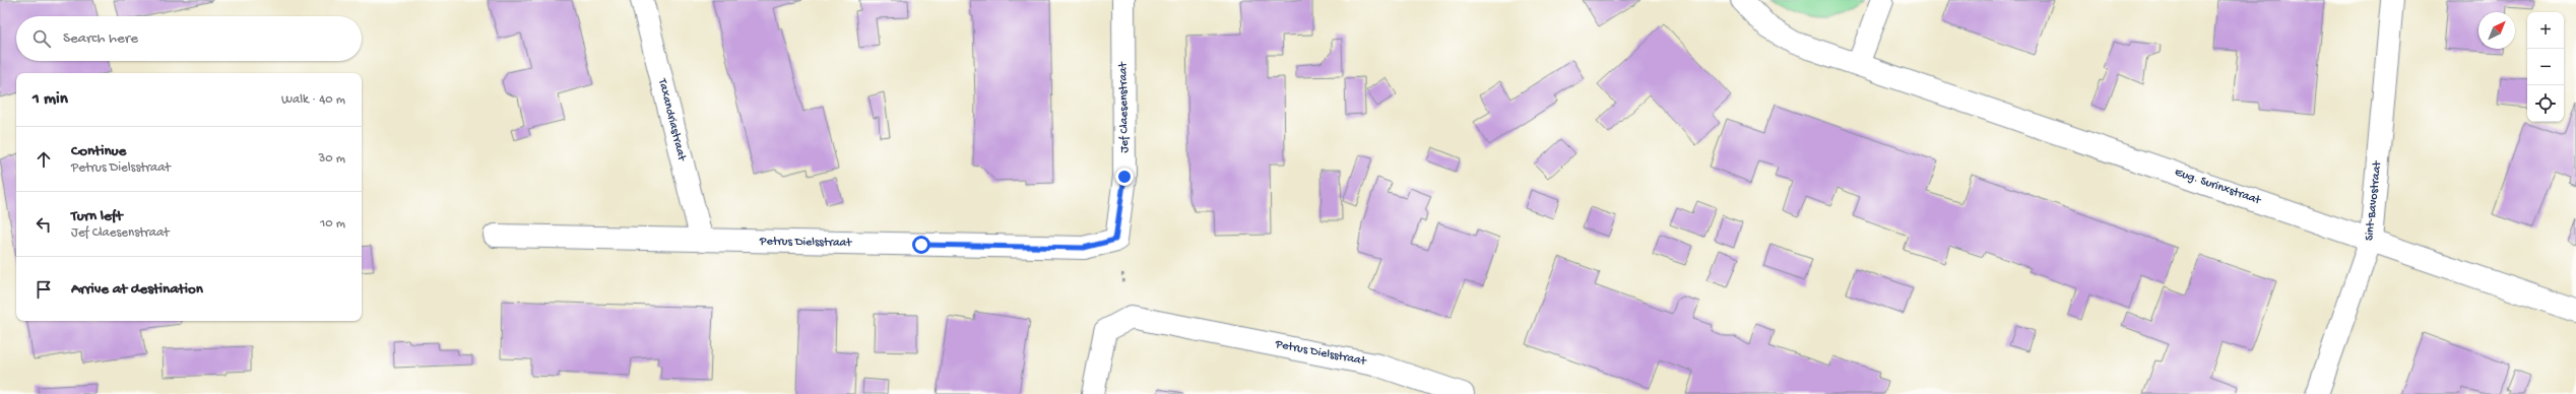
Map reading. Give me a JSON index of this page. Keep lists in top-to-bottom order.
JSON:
{
  "streets": {
    "street": [
      "Jef Claesenstraat",
      "Taxandriastraat",
      "Eug. Surinxstraat",
      "Sint-Bavostraat",
      "Petrus Dielsstraat"
    ]
  },
  "crossings": [
    ["Jef Claesenstraat", "Petrus Dielsstraat"],
    ["Taxandriastraat", "Petrus Dielsstraat"],
    ["Eug. Surinxstraat", "Sint-Bavostraat"]
  ],
  "north": "top right",
  "page": {
    "map_buttons": ["+", "−"],
    "search": "Search here",
    "heading": ["1 min", "Walk · 40 m"],
    "list": [
      ["Continue", "Petrus Dielsstraat", "30 m"],
      ["Turn left", "Jef Claesenstraat", "10 m"],
      "Arrive at destination"
    ]
  }
}
